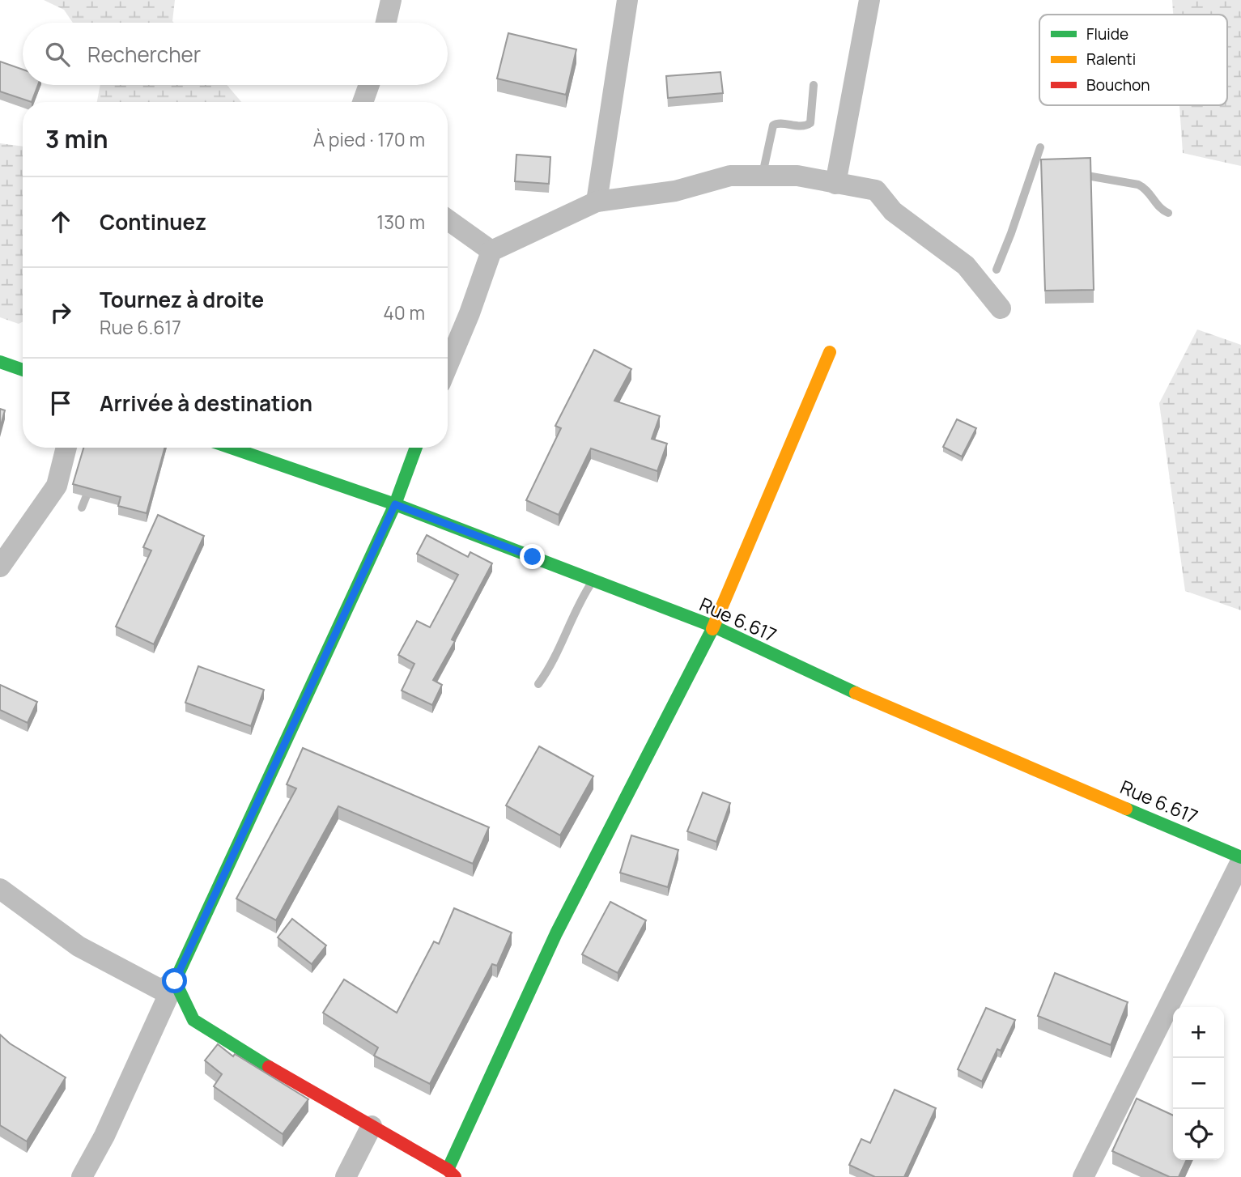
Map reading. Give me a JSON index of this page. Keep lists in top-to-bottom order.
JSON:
{
  "streets": {
    "street": ["Rue 6.617"]
  },
  "legend": ["Fluide", "Ralenti", "Bouchon"],
  "page": {
    "search": "Rechercher",
    "heading": ["3 min", "À pied · 170 m"],
    "list": [
      ["Continuez", "130 m"],
      ["Tournez à droite", "Rue 6.617", "40 m"],
      "Arrivée à destination"
    ],
    "map_buttons": ["+", "−"]
  }
}
